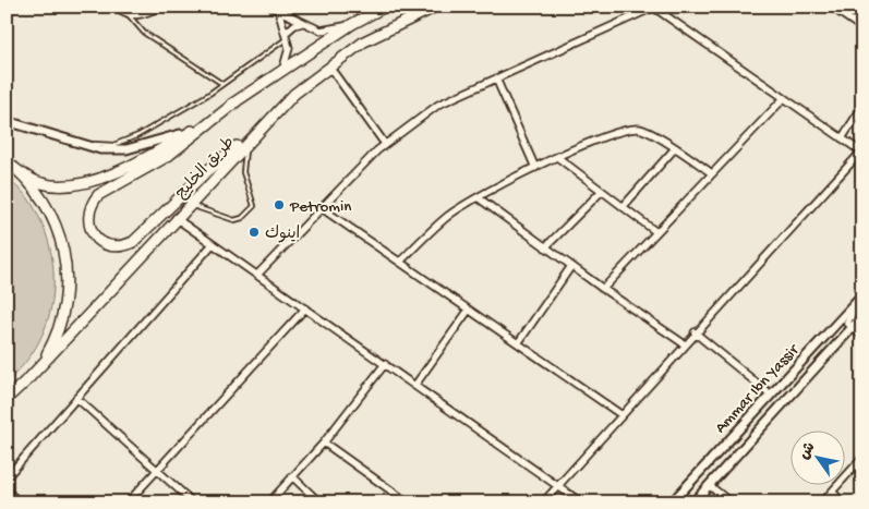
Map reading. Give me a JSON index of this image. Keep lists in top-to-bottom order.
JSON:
{
  "streets": {
    "main road": ["طريق الخليج"],
    "street": ["Ammar Ibn Yassir"]
  },
  "places": ["Petromin", "اينوك"],
  "north": "top left"
}
